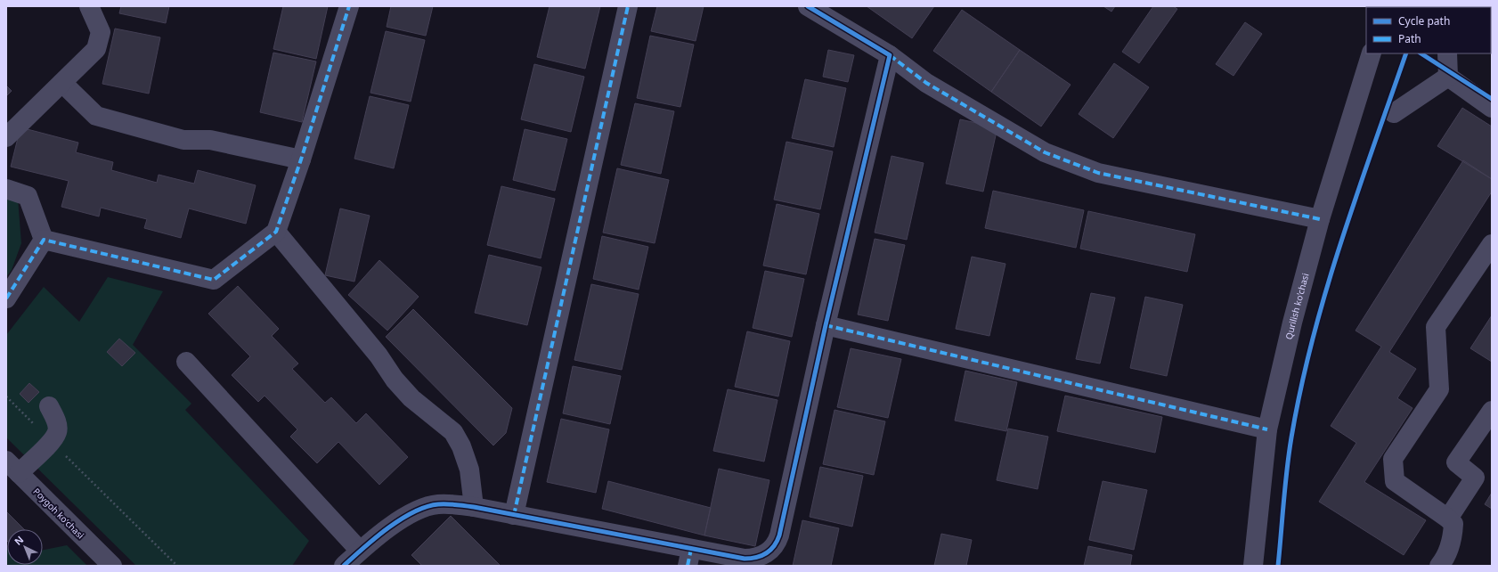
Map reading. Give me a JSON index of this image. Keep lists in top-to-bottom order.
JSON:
{
  "streets": {
    "street": ["Qurilish ko'chasi", "Poygoh koʻchasi"]
  },
  "legend": ["Cycle path", "Path"],
  "north": "top left"
}
